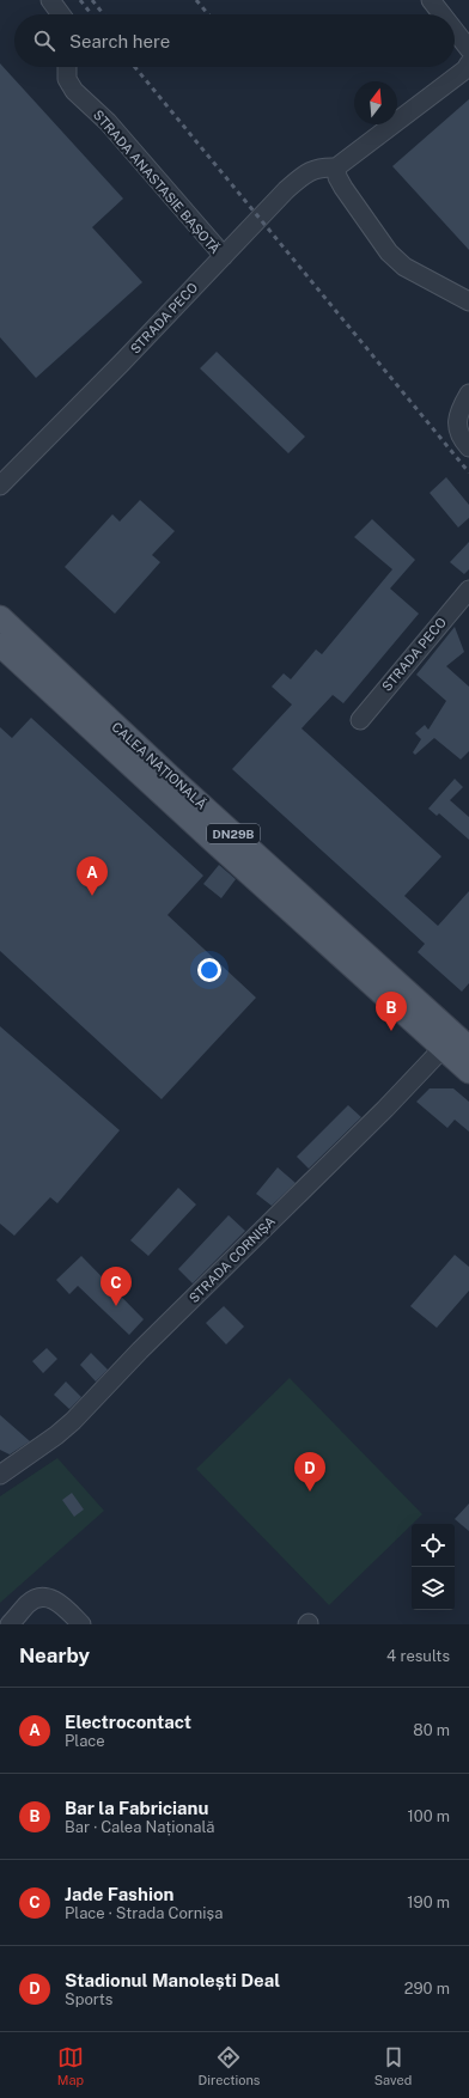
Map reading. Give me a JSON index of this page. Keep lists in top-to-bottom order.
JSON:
{
  "streets": {
    "main road": ["CALEA NAȚIONALĂ", "DN29B"],
    "street": ["STRADA ANASTASIE BAȘOTĂ", "STRADA PECO", "STRADA CORNIȘA"]
  },
  "crossings": [
    ["STRADA ANASTASIE BAȘOTĂ", "STRADA PECO"],
    ["CALEA NAȚIONALĂ", "STRADA CORNIȘA"]
  ],
  "north": "top",
  "page": {
    "search": "Search here",
    "pins": [
      "A",
      "B",
      "C",
      "D"
    ],
    "heading": ["Nearby", "4 results"],
    "list": [
      {
        "mark": "A",
        "name": "Electrocontact",
        "note": "Place",
        "value": "80 m"
      },
      {
        "mark": "B",
        "name": "Bar la Fabricianu",
        "note": "Bar · Calea Națională",
        "value": "100 m"
      },
      {
        "mark": "C",
        "name": "Jade Fashion",
        "note": "Place · Strada Cornișa",
        "value": "190 m"
      },
      {
        "mark": "D",
        "name": "Stadionul Manolești Deal",
        "note": "Sports",
        "value": "290 m"
      }
    ],
    "nav": ["Map", "Directions", "Saved"]
  }
}
